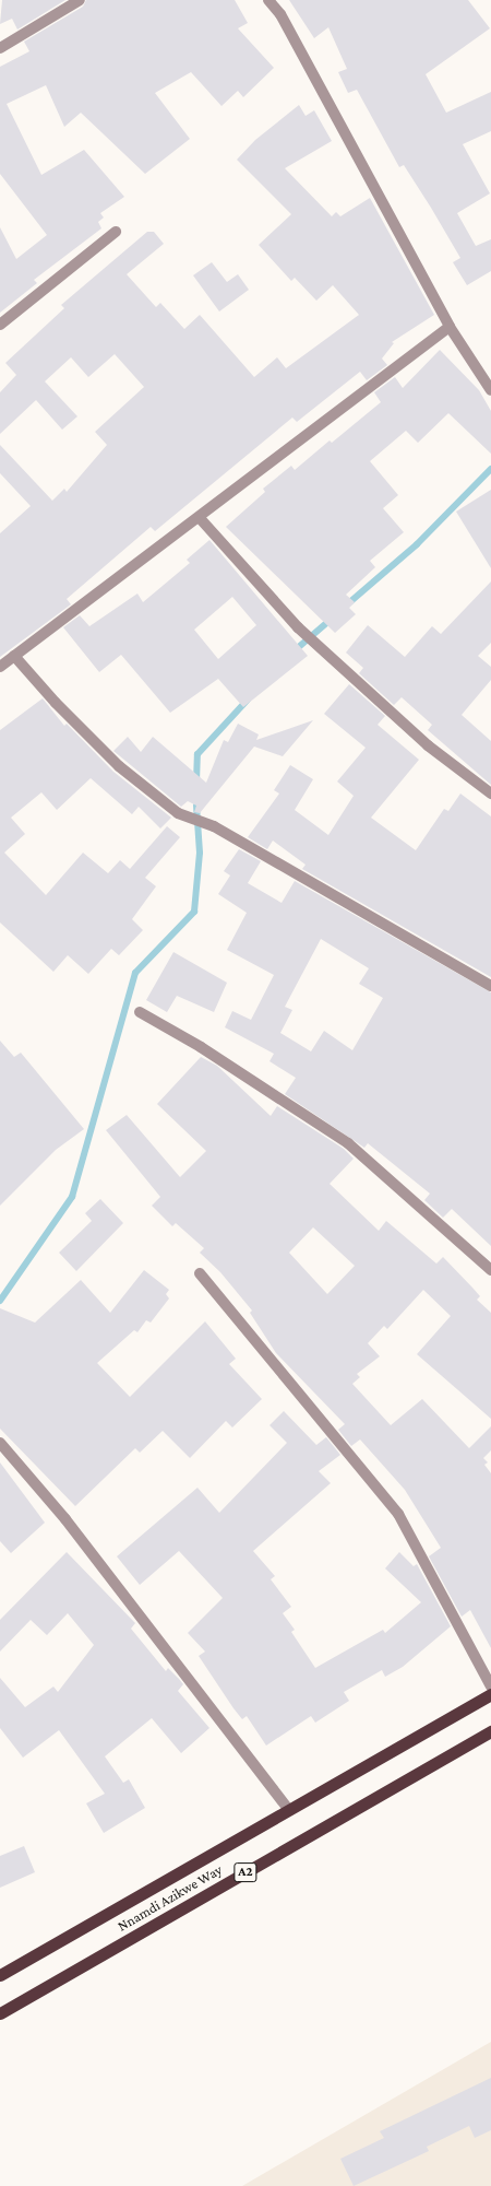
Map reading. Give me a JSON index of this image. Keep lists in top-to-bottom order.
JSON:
{
  "streets": {
    "highway": ["A2", "Nnamdi Azikwe Way"]
  }
}
